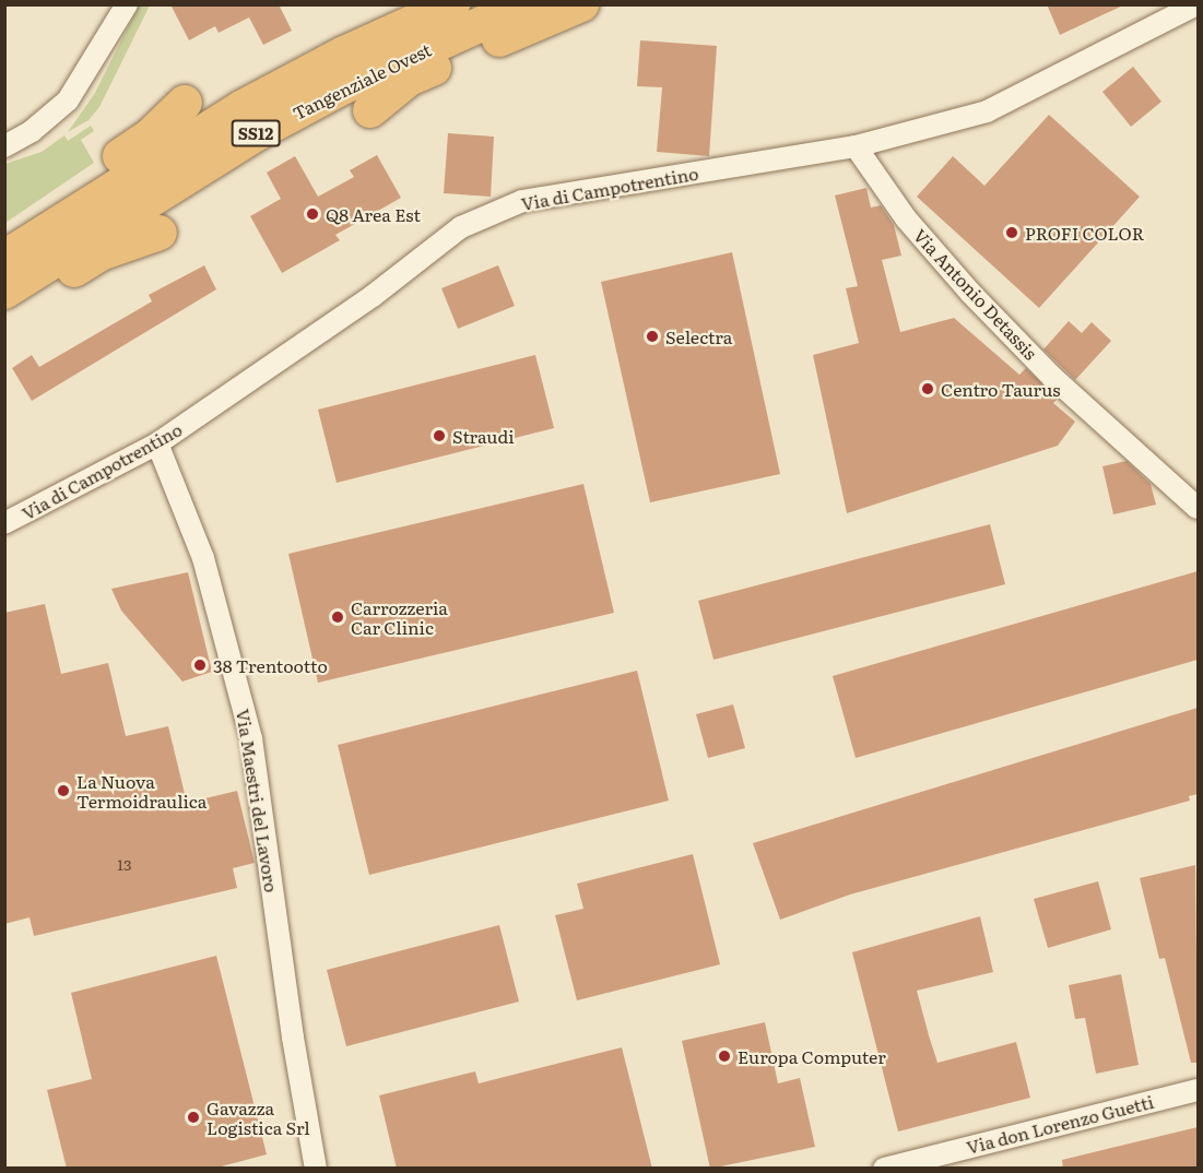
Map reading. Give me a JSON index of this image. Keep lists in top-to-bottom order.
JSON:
{
  "streets": {
    "highway": ["Tangenziale Ovest", "SS12"],
    "street": [
      "Via di Campotrentino",
      "Via Antonio Detassis",
      "Via Maestri del Lavoro",
      "Via don Lorenzo Guetti"
    ]
  },
  "crossings": [
    ["Via di Campotrentino", "Via Antonio Detassis"],
    ["Via di Campotrentino", "Via Maestri del Lavoro"]
  ],
  "places": [
    "Q8 Area Est",
    "PROFI COLOR",
    "Selectra",
    "Centro Taurus",
    "Straudi",
    "Carrozzeria Car Clinic",
    "38 Trentootto",
    "La Nuova Termoidraulica",
    "Europa Computer",
    "Gavazza Logistica Srl"
  ],
  "house_numbers": ["13"]
}
